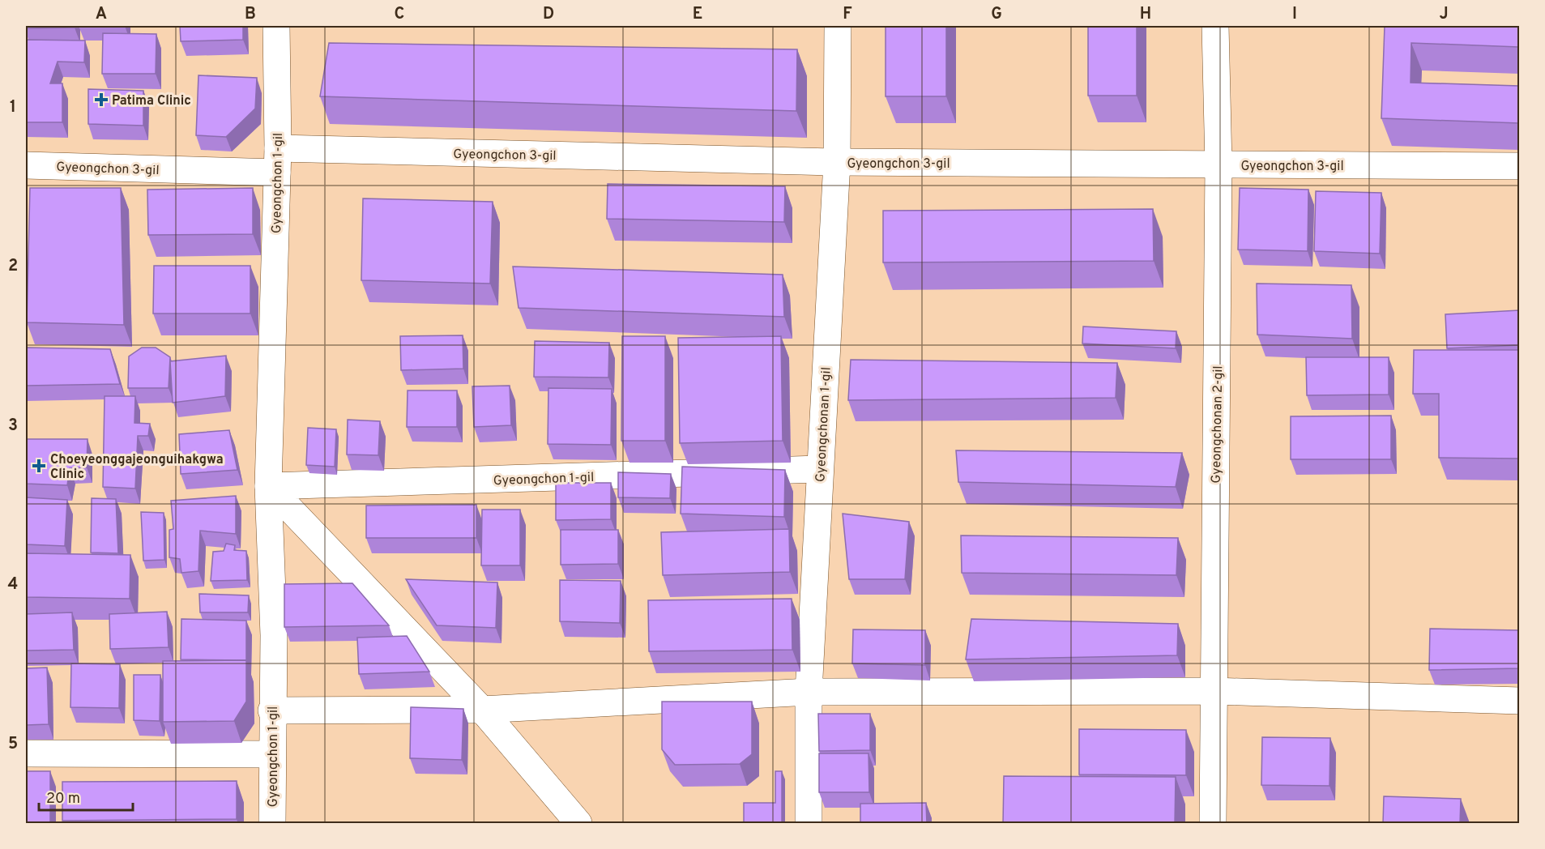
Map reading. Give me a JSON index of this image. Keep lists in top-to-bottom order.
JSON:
{
  "streets": {
    "street": [
      "Gyeongchon 3-gil",
      "Gyeongchon 1-gil",
      "Gyeongchonan 1-gil",
      "Gyeongchonan 2-gil"
    ]
  },
  "crossings": [
    ["Gyeongchon 3-gil", "Gyeongchon 1-gil"],
    ["Gyeongchon 3-gil", "Gyeongchonan 1-gil"],
    ["Gyeongchon 3-gil", "Gyeongchonan 2-gil"],
    ["Gyeongchon 1-gil", "Gyeongchonan 1-gil"]
  ],
  "places": {
    "health": ["Patima Clinic", "Choeyeonggajeonguihakgwa Clinic"]
  },
  "scale_bar": "20 m",
  "grid": {
    "columns": [
      "A",
      "B",
      "C",
      "D",
      "E",
      "F",
      "G",
      "H",
      "I",
      "J"
    ],
    "rows": [
      "1",
      "2",
      "3",
      "4",
      "5"
    ]
  }
}
